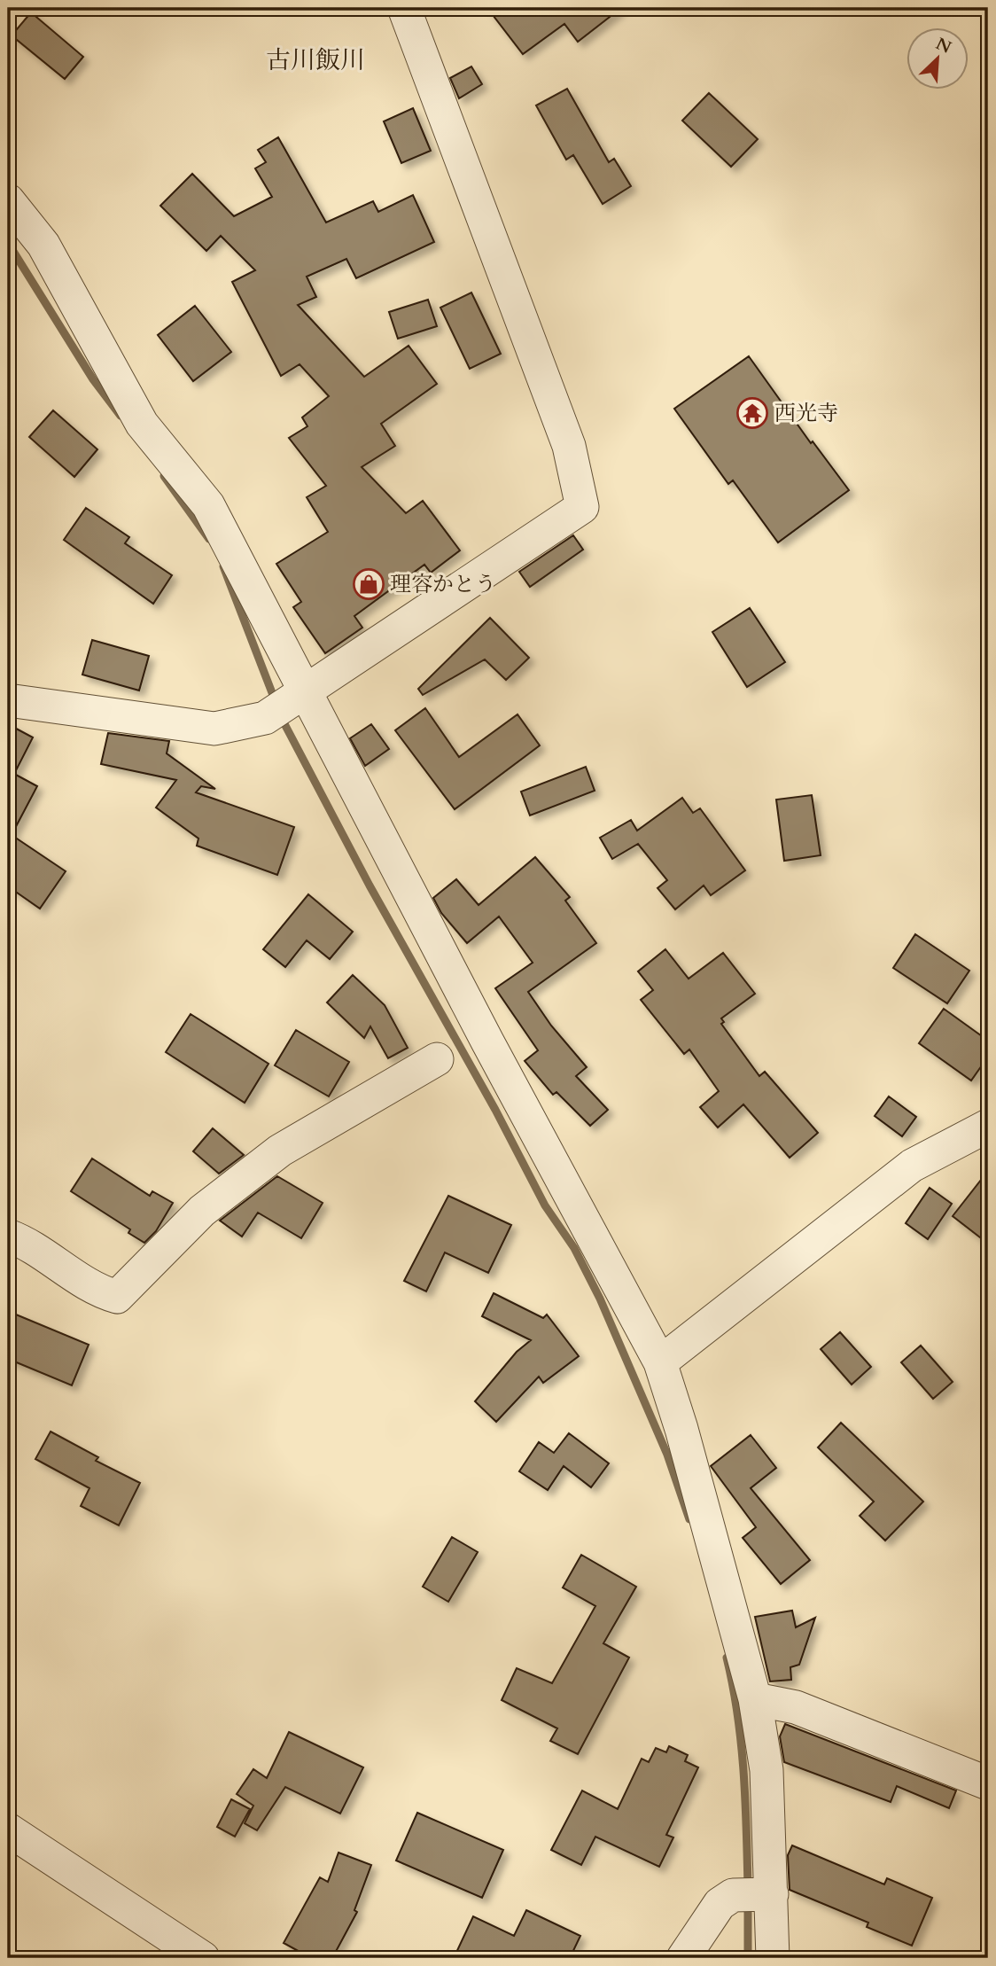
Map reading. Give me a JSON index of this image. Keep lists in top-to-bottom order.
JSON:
{
  "districts": ["古川飯川"],
  "places": {
    "temple": ["西光寺"],
    "shop": ["理容かとう"]
  },
  "north": "top right"
}
